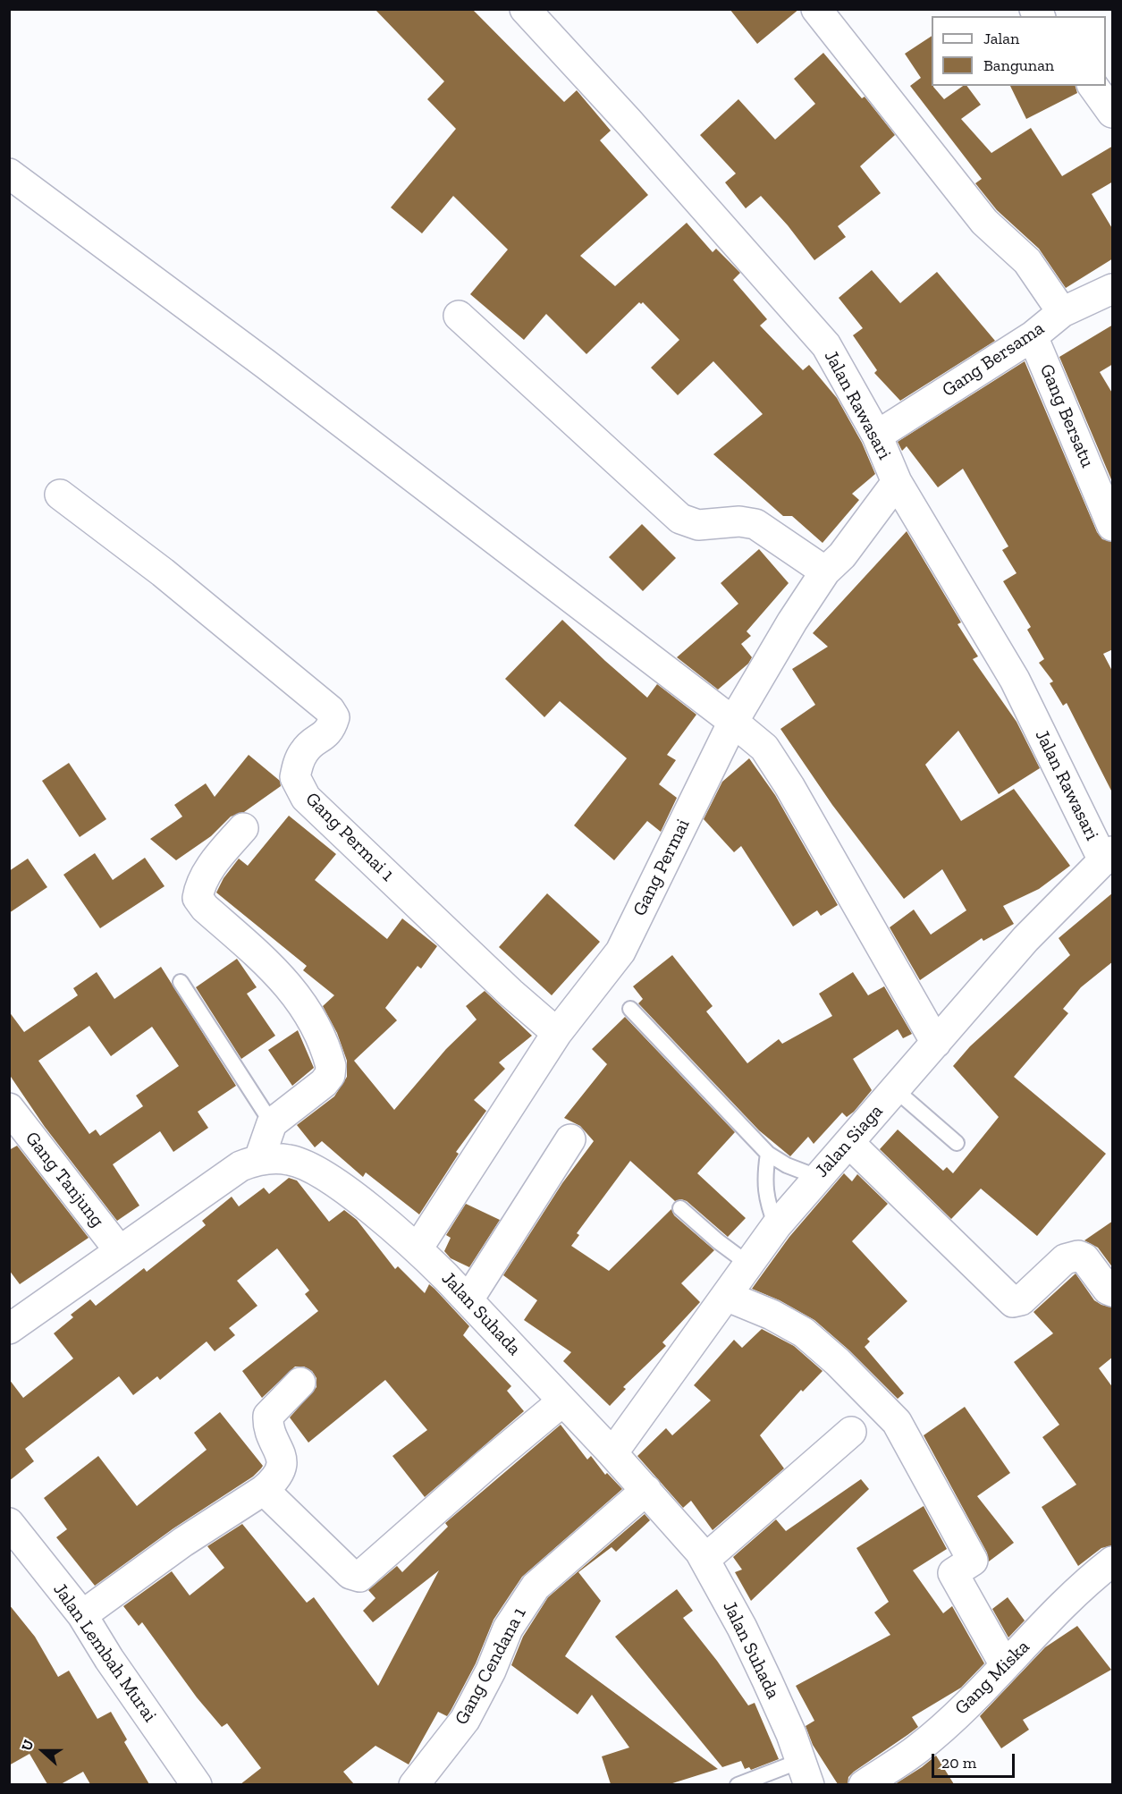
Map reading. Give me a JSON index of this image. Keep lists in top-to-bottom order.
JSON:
{
  "streets": {
    "street": [
      "Gang Bersama",
      "Jalan Rawasari",
      "Gang Bersatu",
      "Gang Permai 1",
      "Gang Permai",
      "Jalan Siaga",
      "Gang Tanjung",
      "Jalan Suhada",
      "Jalan Lembah Murai",
      "Gang Cendana 1",
      "Gang Miska"
    ]
  },
  "crossings": [
    ["Gang Bersama", "Jalan Rawasari"],
    ["Gang Bersama", "Gang Bersatu"],
    ["Jalan Rawasari", "Gang Permai"],
    ["Jalan Rawasari", "Jalan Siaga"],
    ["Gang Permai 1", "Gang Permai"],
    ["Gang Permai", "Jalan Suhada"],
    ["Jalan Siaga", "Jalan Suhada"],
    ["Gang Tanjung", "Jalan Suhada"],
    ["Jalan Suhada", "Gang Cendana 1"]
  ],
  "legend": ["Jalan", "Bangunan"],
  "scale_bar": "20 m",
  "north": "left"
}
